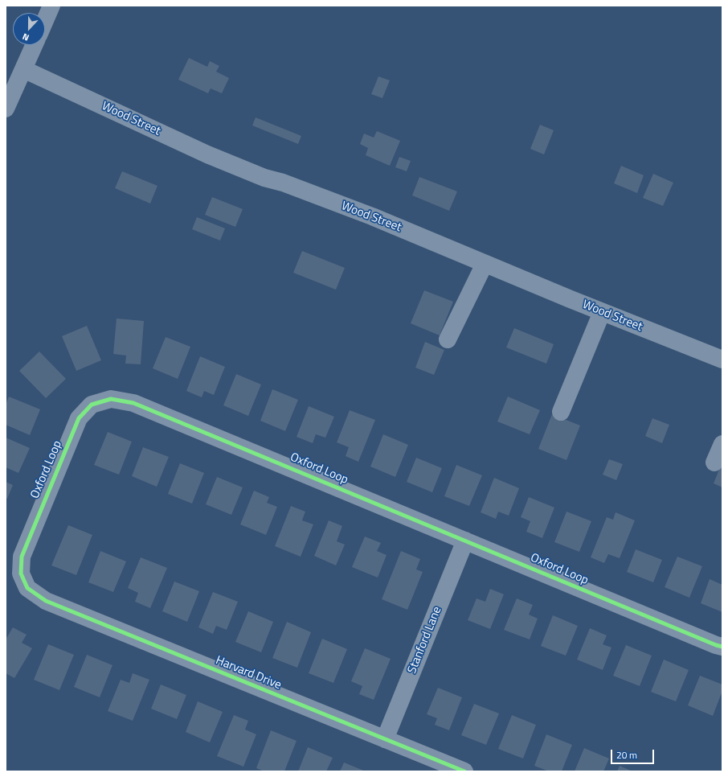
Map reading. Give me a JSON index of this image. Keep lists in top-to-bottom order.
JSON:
{
  "streets": {
    "street": [
      "Wood Street",
      "Oxford Loop",
      "Stanford Lane",
      "Harvard Drive"
    ]
  },
  "crossings": [
    ["Oxford Loop", "Stanford Lane"],
    ["Oxford Loop", "Harvard Drive"],
    ["Stanford Lane", "Harvard Drive"]
  ],
  "scale_bar": "20 m",
  "north": "bottom"
}
